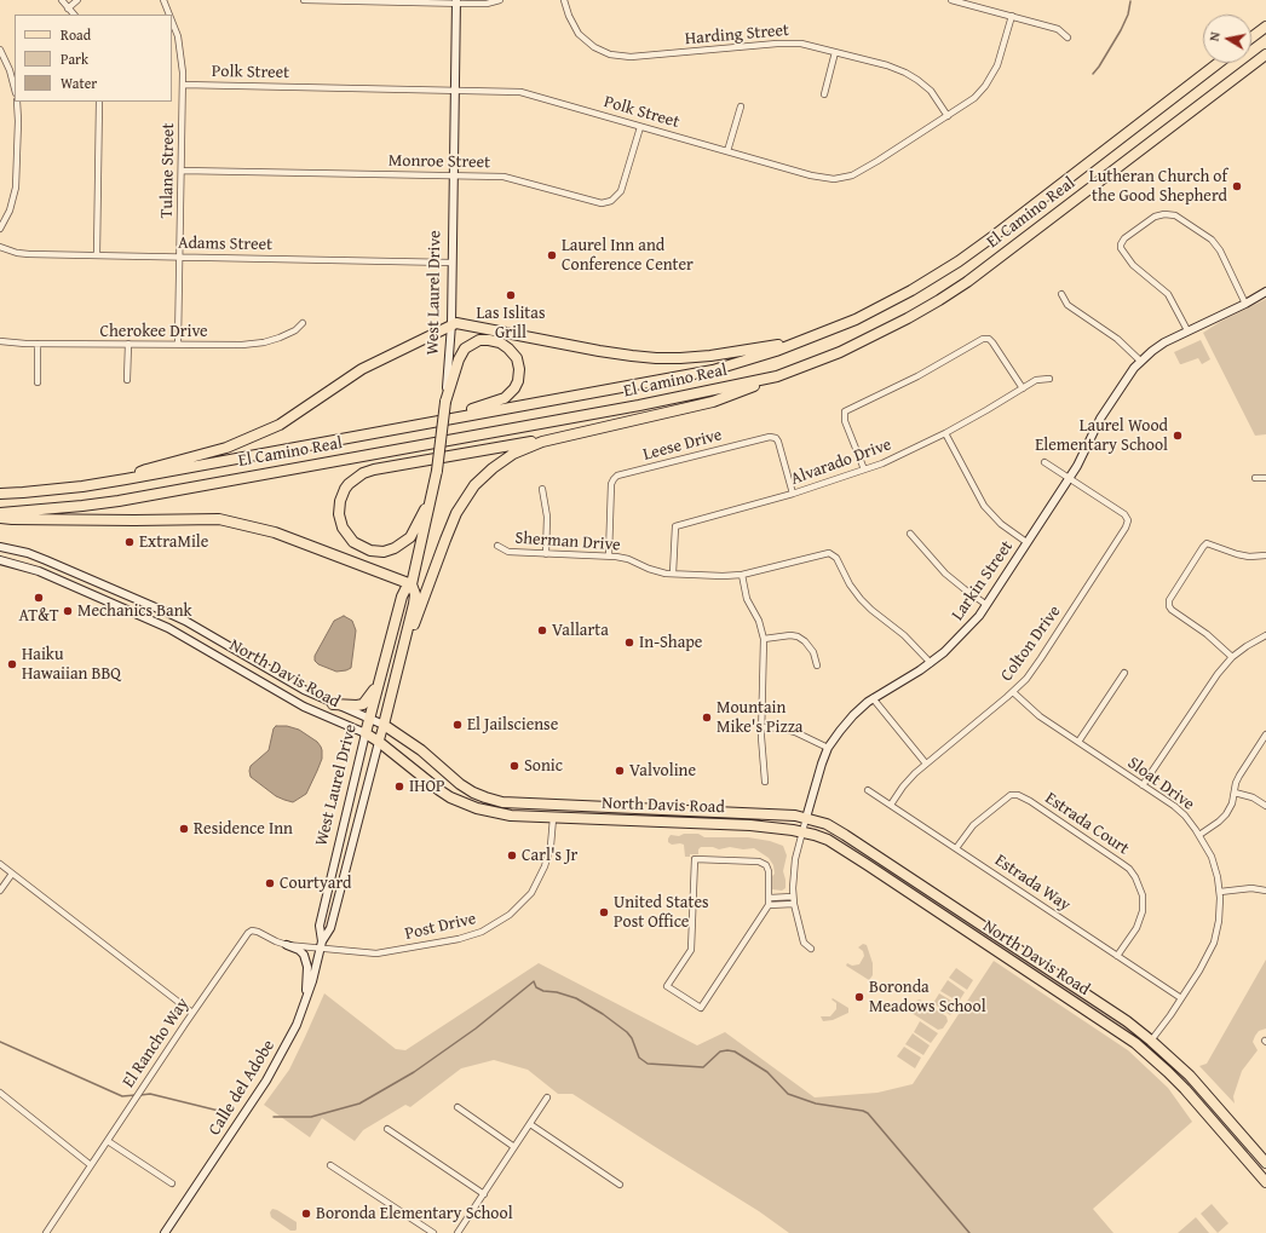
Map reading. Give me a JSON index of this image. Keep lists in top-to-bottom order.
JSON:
{
  "streets": {
    "highway": ["El Camino Real", "West Laurel Drive", "North Davis Road"],
    "street": [
      "Harding Street",
      "Polk Street",
      "Monroe Street",
      "Tulane Street",
      "Adams Street",
      "Cherokee Drive",
      "Leese Drive",
      "Alvarado Drive",
      "Sherman Drive",
      "Larkin Street",
      "Colton Drive",
      "Sloat Drive",
      "Estrada Court",
      "Estrada Way",
      "Post Drive",
      "El Rancho Way",
      "Calle del Adobe"
    ]
  },
  "crossings": [
    ["Harding Street", "Polk Street"],
    ["Polk Street", "Monroe Street"],
    ["Polk Street", "Tulane Street"],
    ["Polk Street", "West Laurel Drive"],
    ["Monroe Street", "Tulane Street"],
    ["Monroe Street", "West Laurel Drive"],
    ["Tulane Street", "Adams Street"],
    ["Tulane Street", "Cherokee Drive"],
    ["Adams Street", "West Laurel Drive"],
    ["West Laurel Drive", "North Davis Road"],
    ["West Laurel Drive", "Post Drive"],
    ["West Laurel Drive", "El Rancho Way"],
    ["West Laurel Drive", "Calle del Adobe"],
    ["Leese Drive", "Alvarado Drive"],
    ["Leese Drive", "Sherman Drive"],
    ["Alvarado Drive", "Sherman Drive"],
    ["Sherman Drive", "Larkin Street"],
    ["Larkin Street", "Colton Drive"],
    ["Larkin Street", "North Davis Road"],
    ["Colton Drive", "Sloat Drive"],
    ["Colton Drive", "Estrada Way"],
    ["North Davis Road", "Sloat Drive"],
    ["North Davis Road", "Post Drive"],
    ["Sloat Drive", "Estrada Way"],
    ["Estrada Court", "Estrada Way"],
    ["Post Drive", "El Rancho Way"],
    ["Post Drive", "Calle del Adobe"],
    ["El Rancho Way", "Calle del Adobe"]
  ],
  "places": [
    "Lutheran Church of the Good Shepherd",
    "Laurel Inn and Conference Center",
    "Las Islitas Grill",
    "Laurel Wood Elementary School",
    "ExtraMile",
    "AT&T",
    "Mechanics Bank",
    "Vallarta",
    "In-Shape",
    "Haiku Hawaiian BBQ",
    "Mountain Mike's Pizza",
    "El Jailsciense",
    "Sonic",
    "Valvoline",
    "IHOP",
    "Residence Inn",
    "Carl's Jr",
    "Courtyard",
    "United States Post Office",
    "Boronda Meadows School",
    "Boronda Elementary School"
  ],
  "legend": ["Road", "Park", "Water"],
  "north": "left"
}
